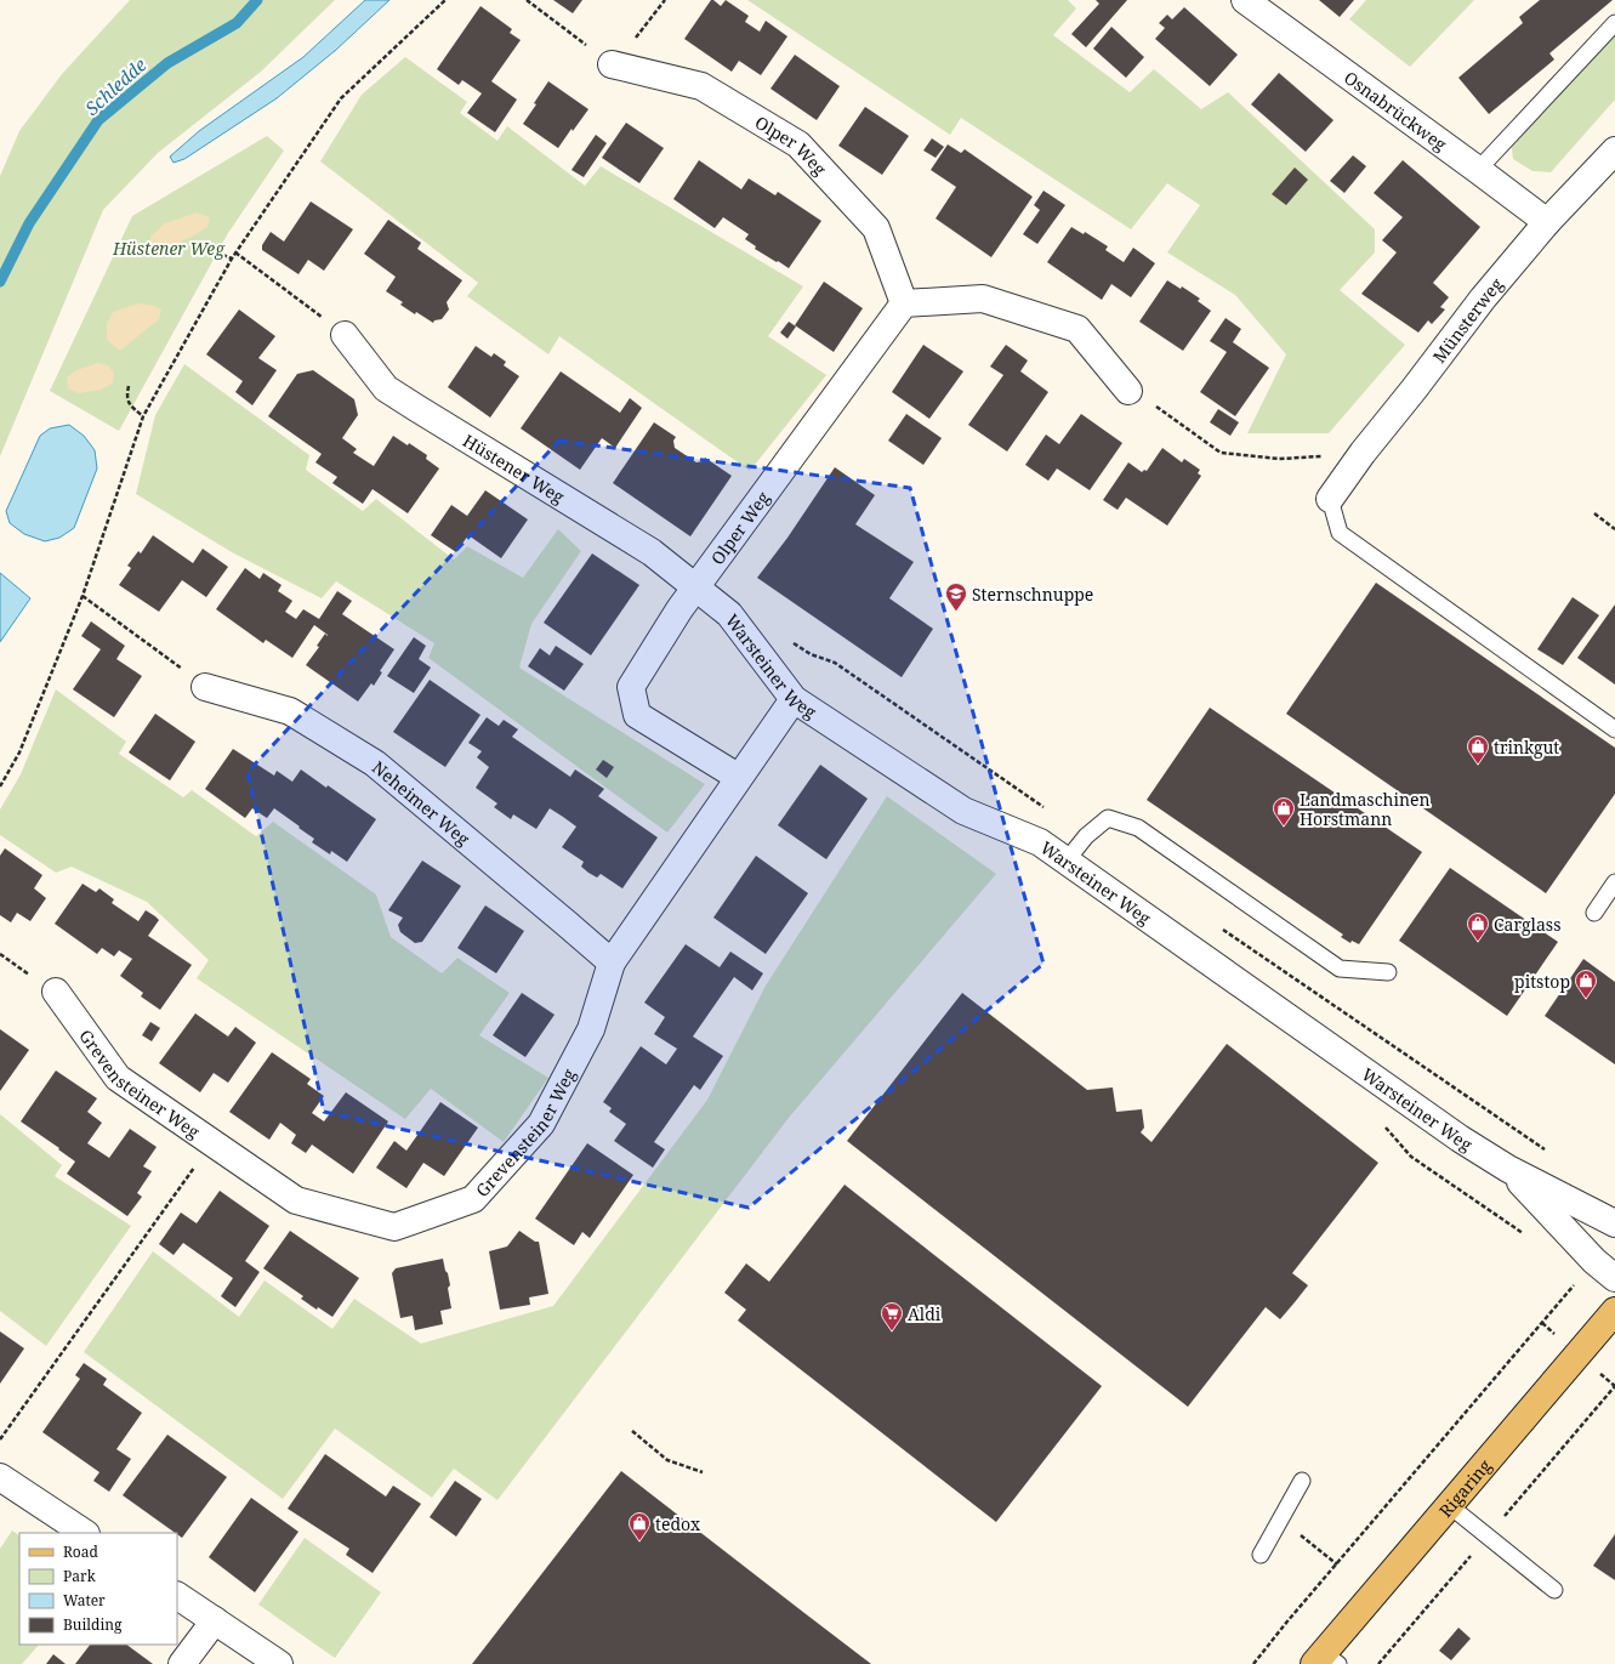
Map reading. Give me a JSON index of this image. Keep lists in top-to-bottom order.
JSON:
{
  "streets": {
    "main road": ["Rigaring"],
    "street": [
      "Osnabrückweg",
      "Olper Weg",
      "Münsterweg",
      "Hüstener Weg",
      "Warsteiner Weg",
      "Neheimer Weg",
      "Grevensteiner Weg"
    ]
  },
  "crossings": [
    ["Osnabrückweg", "Münsterweg"],
    ["Olper Weg", "Hüstener Weg"],
    ["Olper Weg", "Warsteiner Weg"],
    ["Hüstener Weg", "Warsteiner Weg"],
    ["Warsteiner Weg", "Grevensteiner Weg"],
    ["Neheimer Weg", "Grevensteiner Weg"]
  ],
  "water": ["Schledde"],
  "parks": ["Hüstener Weg"],
  "places": {
    "school or university": ["Sternschnuppe"],
    "shop": [
      "trinkgut",
      "Landmaschinen Horstmann",
      "Carglass",
      "pitstop",
      "tedox"
    ],
    "supermarket": ["Aldi"]
  },
  "legend": [
    "Road",
    "Park",
    "Water",
    "Building"
  ]
}
